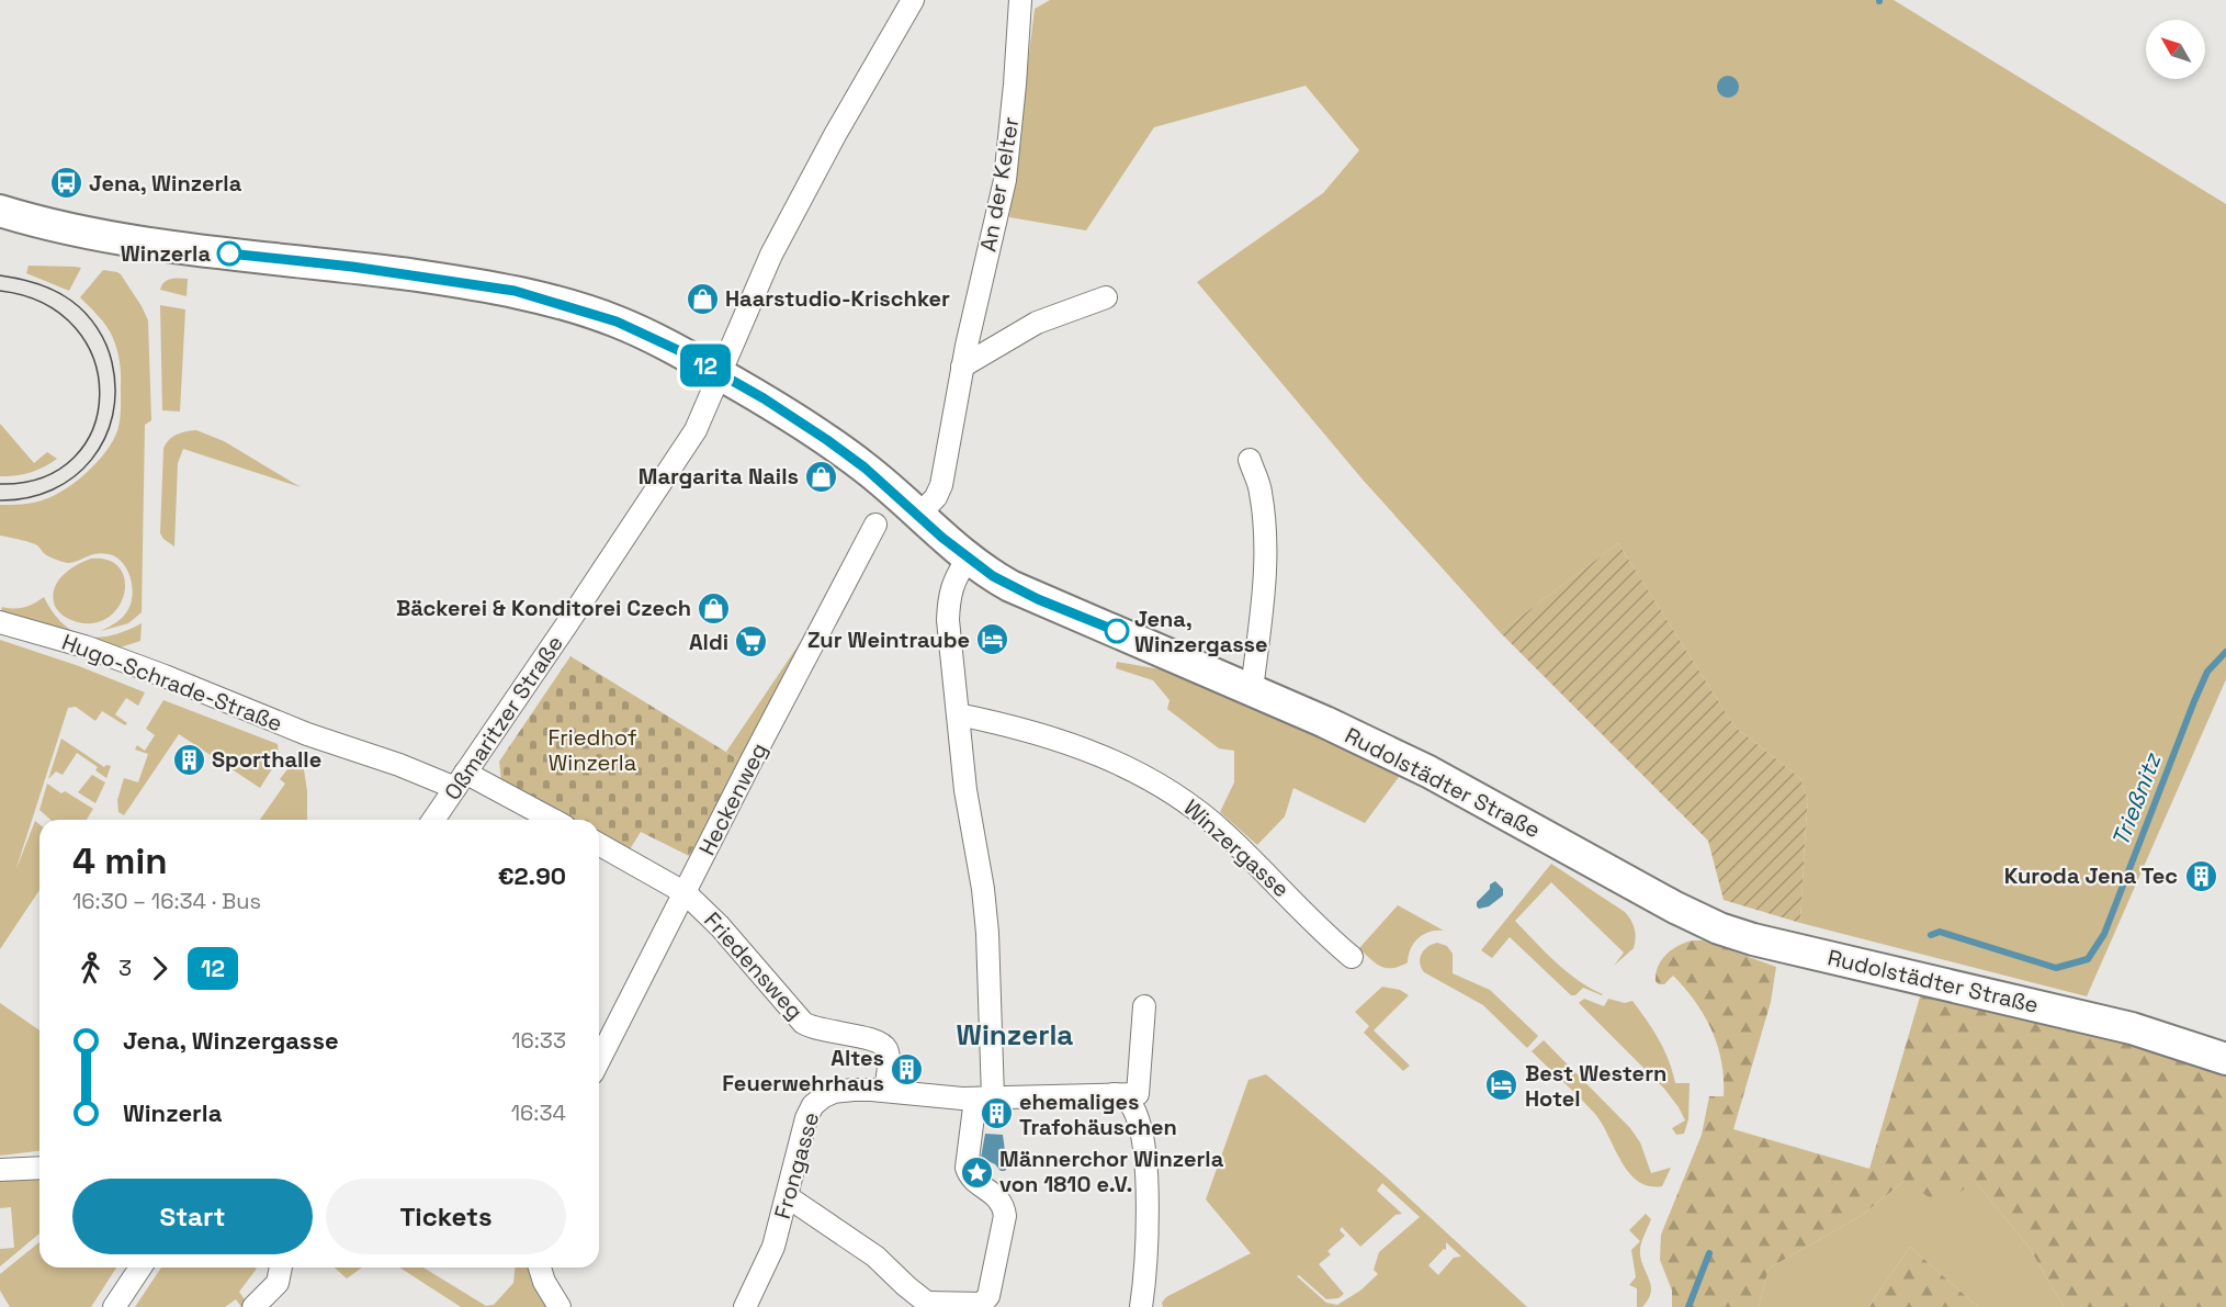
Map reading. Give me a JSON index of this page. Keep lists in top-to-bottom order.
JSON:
{
  "streets": {
    "street": [
      "An der Kelter",
      "Hugo-Schrade-Straße",
      "Oßmaritzer Straße",
      "Rudolstädter Straße",
      "Heckenweg",
      "Winzergasse",
      "Friedensweg",
      "Frongasse"
    ]
  },
  "crossings": [
    ["An der Kelter", "Rudolstädter Straße"],
    ["Hugo-Schrade-Straße", "Oßmaritzer Straße"],
    ["Oßmaritzer Straße", "Rudolstädter Straße"],
    ["Heckenweg", "Friedensweg"],
    ["Friedensweg", "Frongasse"]
  ],
  "districts": ["Winzerla"],
  "water": ["Trießnitz"],
  "parks": ["Friedhof Winzerla"],
  "places": {
    "bus stop": ["Jena, Winzerla"],
    "other": ["Winzerla", "Jena, Winzergasse"],
    "shop": ["Haarstudio-Krischker", "Margarita Nails", "Bäckerei & Konditorei Czech"],
    "hotel": ["Zur Weintraube", "Best Western Hotel"],
    "supermarket": ["Aldi"],
    "building": [
      "Sporthalle",
      "Kuroda Jena Tec",
      "Altes Feuerwehrhaus",
      "ehemaliges Trafohäuschen"
    ],
    "place": ["Männerchor Winzerla von 1810 e.V."]
  },
  "lines": ["bus line 12"],
  "north": "top left",
  "page": {
    "on_map": "12",
    "heading": ["4 min", "16:30 – 16:34 · Bus", "€2.90"],
    "legs": ["3", "12"],
    "list": [
      {
        "name": "Jena, Winzergasse",
        "value": "16:33"
      },
      {
        "name": "Winzerla",
        "value": "16:34"
      }
    ],
    "buttons": ["Start", "Tickets"]
  }
}
